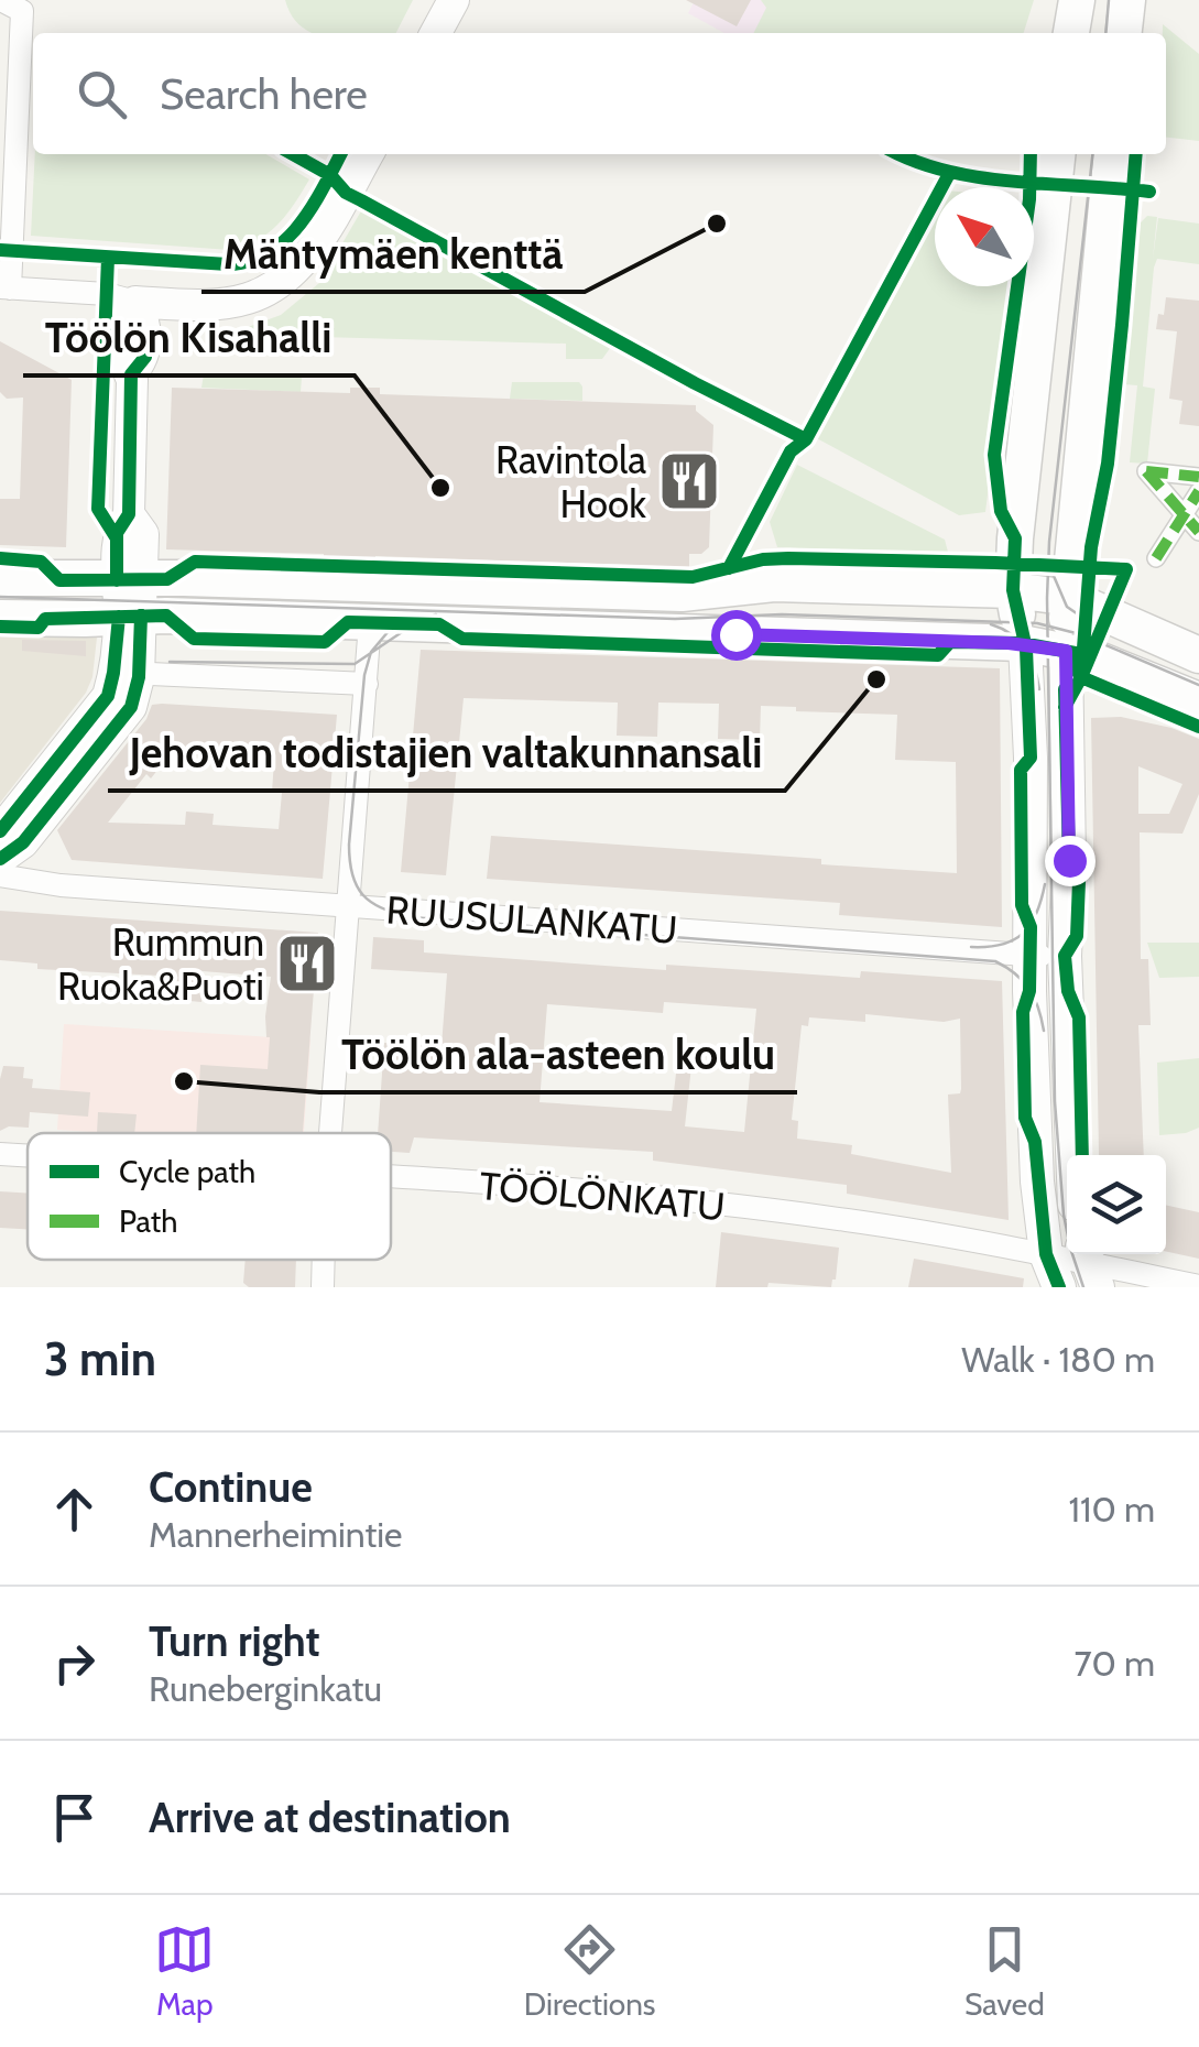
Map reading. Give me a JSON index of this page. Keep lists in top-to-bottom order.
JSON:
{
  "streets": {
    "street": ["RUUSULANKATU", "TÖÖLÖNKATU"]
  },
  "places": {
    "other": [
      "Mäntymäen kenttä",
      "Töölön Kisahalli",
      "Jehovan todistajien valtakunnansali",
      "Töölön ala-asteen koulu"
    ],
    "restaurant": ["Ravintola Hook", "Rummun Ruoka&Puoti"]
  },
  "legend": ["Cycle path", "Path"],
  "north": "top left",
  "page": {
    "search": "Search here",
    "heading": ["3 min", "Walk · 180 m"],
    "list": [
      ["Continue", "Mannerheimintie", "110 m"],
      ["Turn right", "Runeberginkatu", "70 m"],
      "Arrive at destination"
    ],
    "nav": ["Map", "Directions", "Saved"]
  }
}
